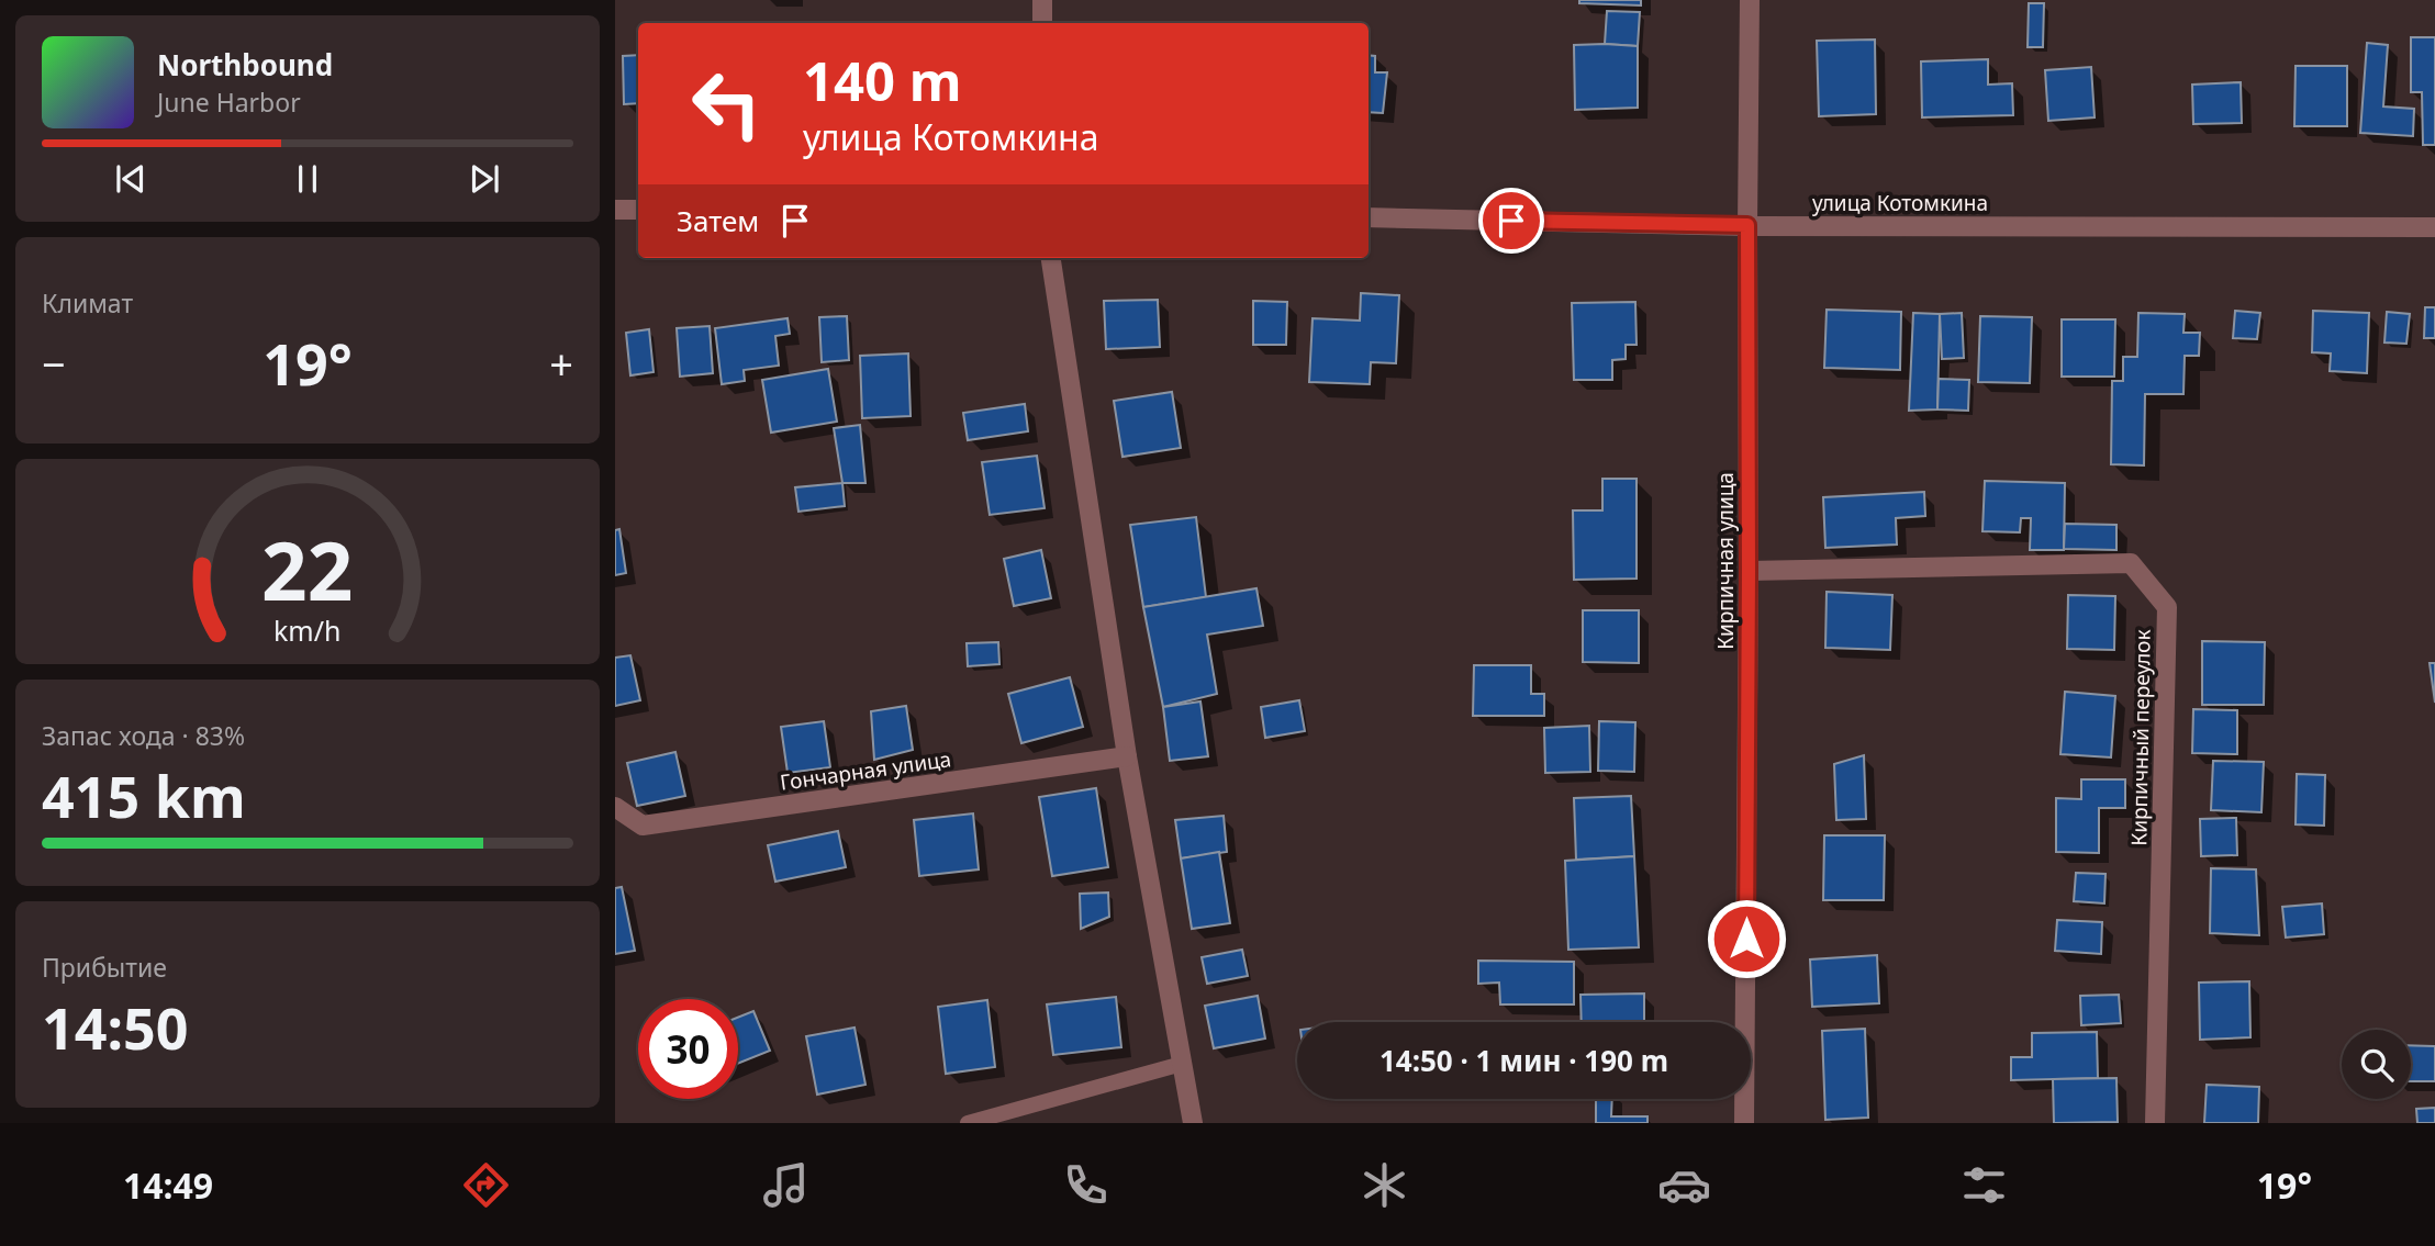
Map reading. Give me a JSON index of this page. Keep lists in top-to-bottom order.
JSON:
{
  "streets": {
    "street": [
      "улица Котомкина",
      "Кирпичная улица",
      "Кирпичный переулок",
      "Гончарная улица"
    ]
  },
  "crossings": [
    ["улица Котомкина", "Кирпичная улица"],
    ["Кирпичная улица", "Кирпичный переулок"]
  ],
  "page": {
    "turn": ["140 m", "улица Котомкина"],
    "song": ["Northbound", "June Harbor"],
    "then": "Затем",
    "tile": [
      "Климат",
      ["Запас хода · 83%", "415 km"],
      ["Прибытие", "14:50"]
    ],
    "heat": ["−", "19°", "+"],
    "limit": "30",
    "trip": "14:50 · 1 мин · 190 m",
    "tabs": ["14:49", "19°"],
    "gauge": ["22", "km/h"]
  }
}
